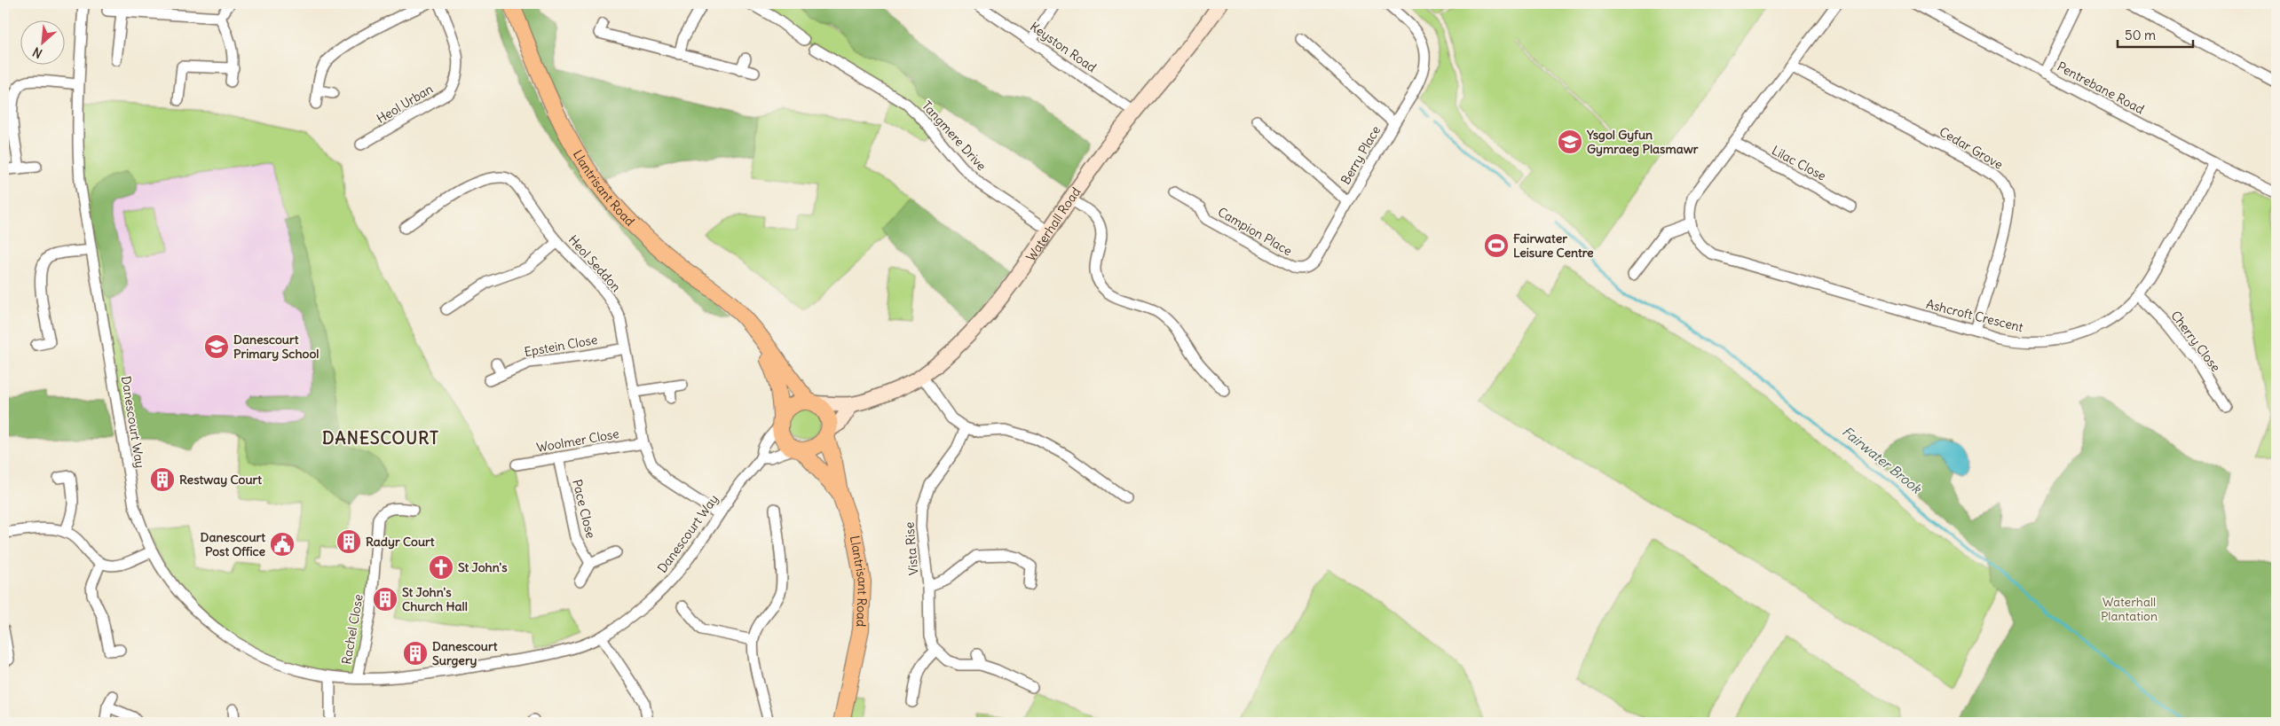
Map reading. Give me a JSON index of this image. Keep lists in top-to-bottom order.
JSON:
{
  "streets": {
    "main road": ["Llantrisant Road"],
    "street": [
      "Keyston Road",
      "Pentrebane Road",
      "Heol Urban",
      "Tangmere Drive",
      "Cedar Grove",
      "Berry Place",
      "Lilac Close",
      "Waterhall Road",
      "Campion Place",
      "Heol Seddon",
      "Ashcroft Crescent",
      "Cherry Close",
      "Epstein Close",
      "Danescourt Way",
      "Woolmer Close",
      "Pace Close",
      "Vista Rise",
      "Rachel Close"
    ]
  },
  "crossings": [
    ["Keyston Road", "Waterhall Road"],
    ["Pentrebane Road", "Ashcroft Crescent"],
    ["Tangmere Drive", "Waterhall Road"],
    ["Cedar Grove", "Ashcroft Crescent"],
    ["Berry Place", "Campion Place"],
    ["Llantrisant Road", "Waterhall Road"],
    ["Llantrisant Road", "Danescourt Way"],
    ["Waterhall Road", "Danescourt Way"],
    ["Heol Seddon", "Epstein Close"],
    ["Heol Seddon", "Danescourt Way"],
    ["Heol Seddon", "Woolmer Close"],
    ["Ashcroft Crescent", "Cherry Close"],
    ["Danescourt Way", "Rachel Close"],
    ["Woolmer Close", "Pace Close"]
  ],
  "districts": ["DANESCOURT"],
  "water": ["Fairwater Brook"],
  "parks": ["Waterhall Plantation"],
  "places": {
    "school or university": ["Ysgol Gyfun Gymraeg Plasmawr", "Danescourt Primary School"],
    "sports": ["Fairwater Leisure Centre"],
    "building": [
      "Restway Court",
      "Radyr Court",
      "St John's Church Hall",
      "Danescourt Surgery"
    ],
    "public building": ["Danescourt Post Office"],
    "church": ["St John's"]
  },
  "scale_bar": "50 m",
  "north": "bottom left"
}
